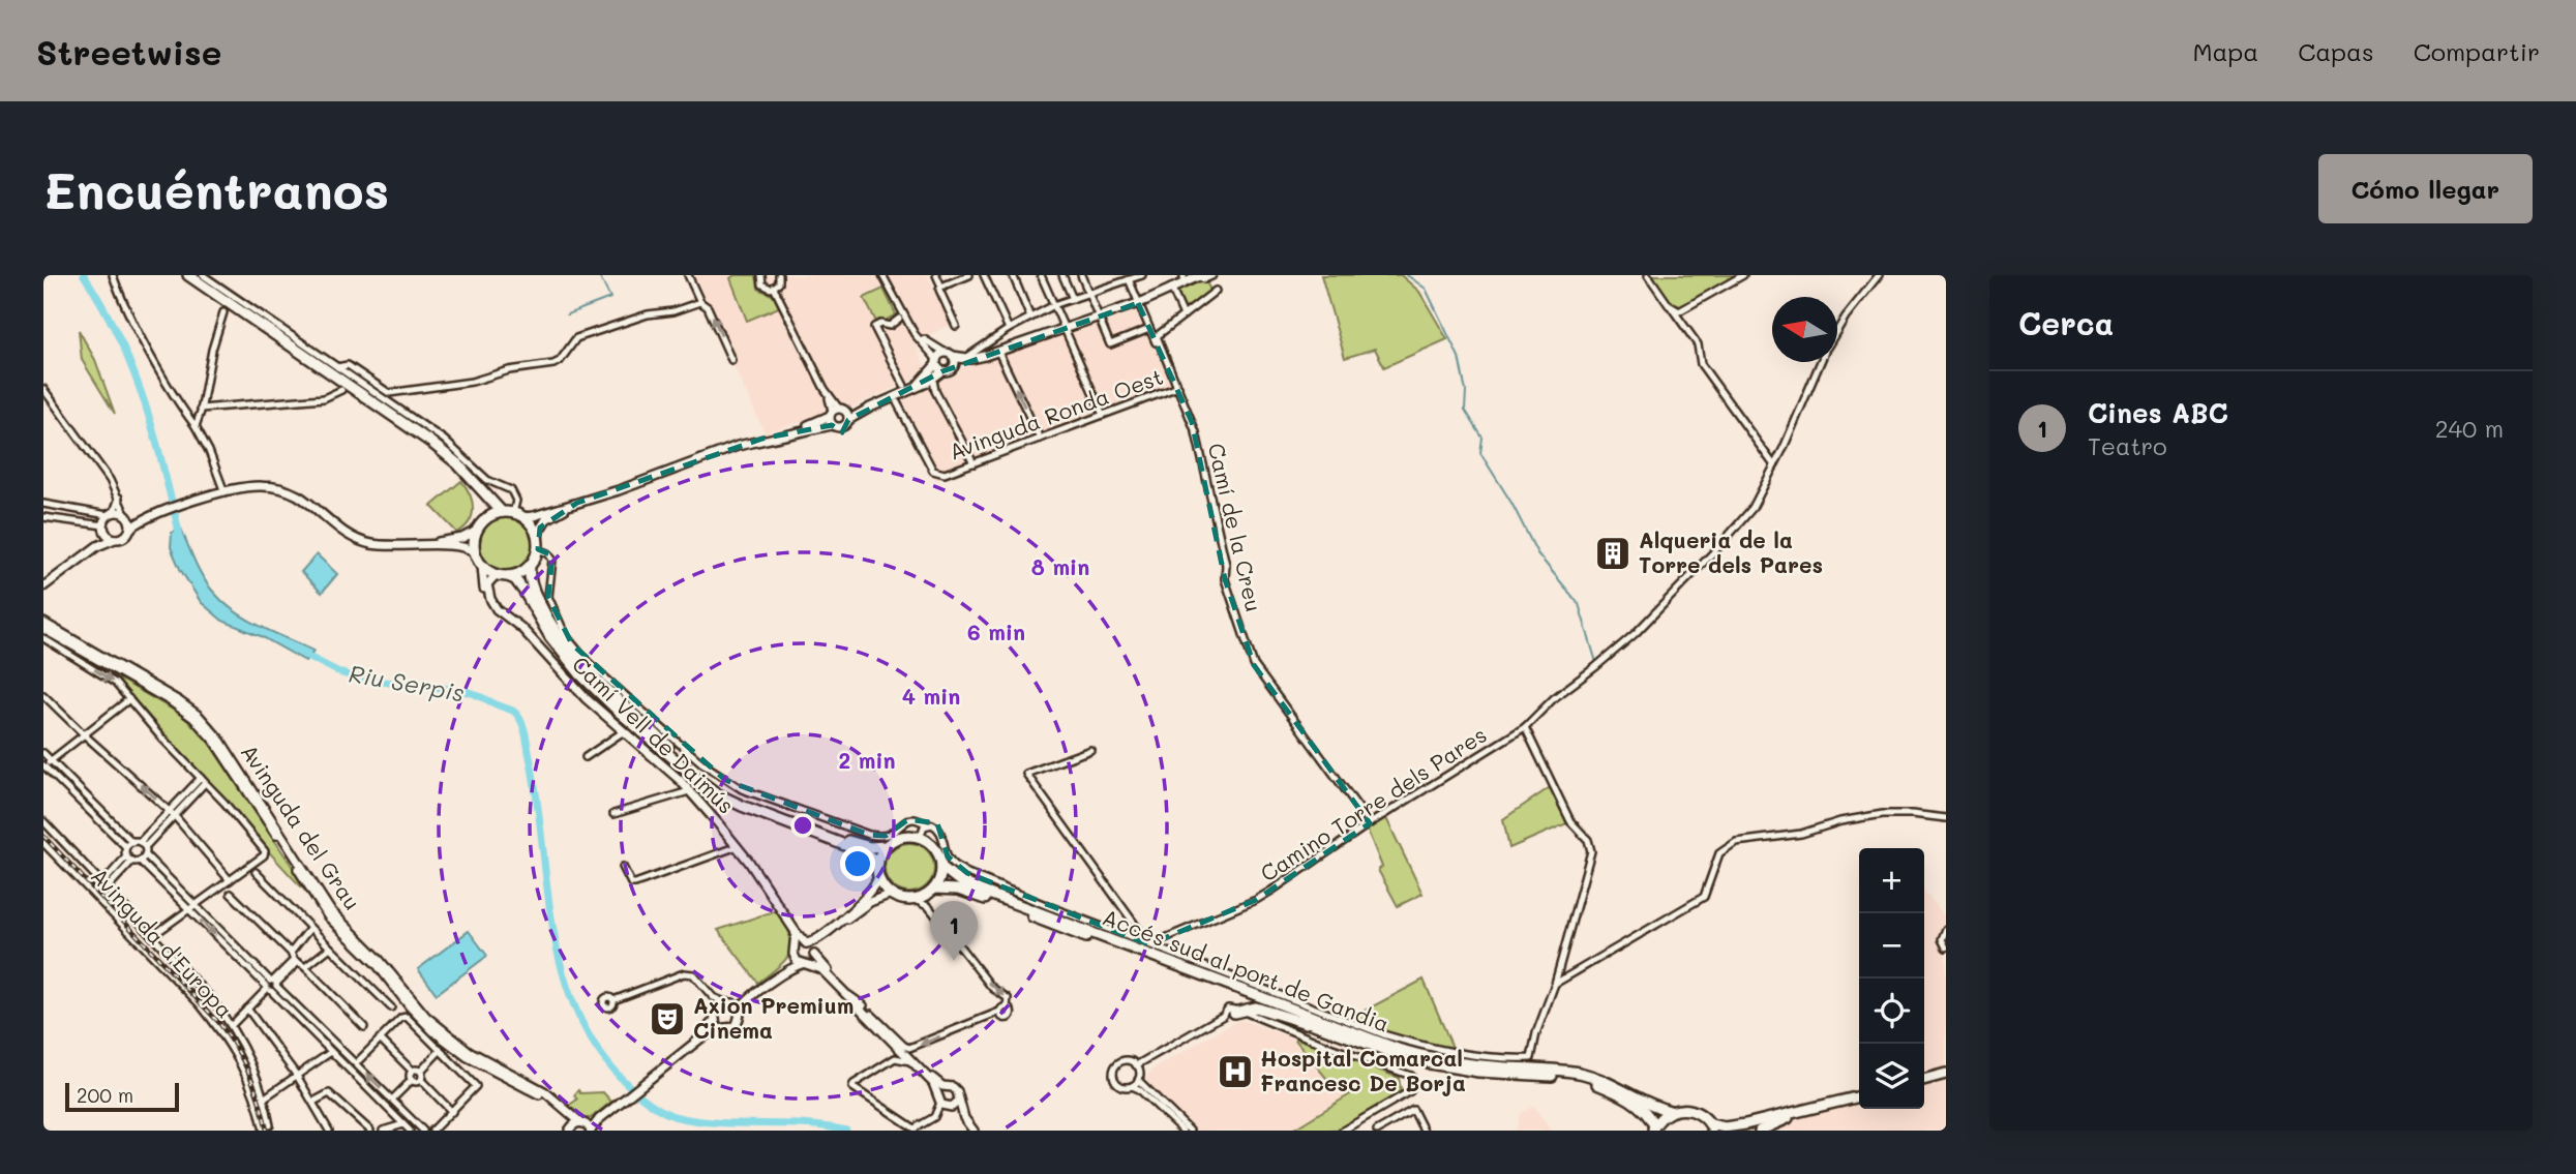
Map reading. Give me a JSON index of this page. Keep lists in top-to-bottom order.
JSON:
{
  "streets": {
    "highway": ["Accés sud al port de Gandia"],
    "main road": ["Camí Vell de Daimús", "Avinguda del Grau"],
    "street": [
      "Avinguda Ronda Oest",
      "Camí de la Creu",
      "Camino Torre dels Pares",
      "Avinguda d'Europa"
    ]
  },
  "crossings": [
    ["Avinguda Ronda Oest", "Camí de la Creu"],
    ["Camí de la Creu", "Camino Torre dels Pares"]
  ],
  "water": ["Riu Serpis"],
  "places": {
    "building": ["Alqueria de la Torre dels Pares"],
    "theatre": ["Axion Premium Cinema"],
    "hospital": ["Hospital Comarcal Francesc De Borja"]
  },
  "scale_bar": "200 m",
  "north": "left",
  "page": {
    "header": "Streetwise",
    "nav": ["Mapa", "Capas", "Compartir"],
    "buttons": "Cómo llegar",
    "title": "Encuéntranos",
    "heading": "Cerca",
    "list": [
      {
        "mark": "1",
        "name": "Cines ABC",
        "note": "Teatro",
        "value": "240 m"
      }
    ],
    "map_buttons": ["+", "−"],
    "pins": "1",
    "scale": "200 m"
  },
  "rings": [
    "8 min",
    "6 min",
    "4 min",
    "2 min"
  ]
}
